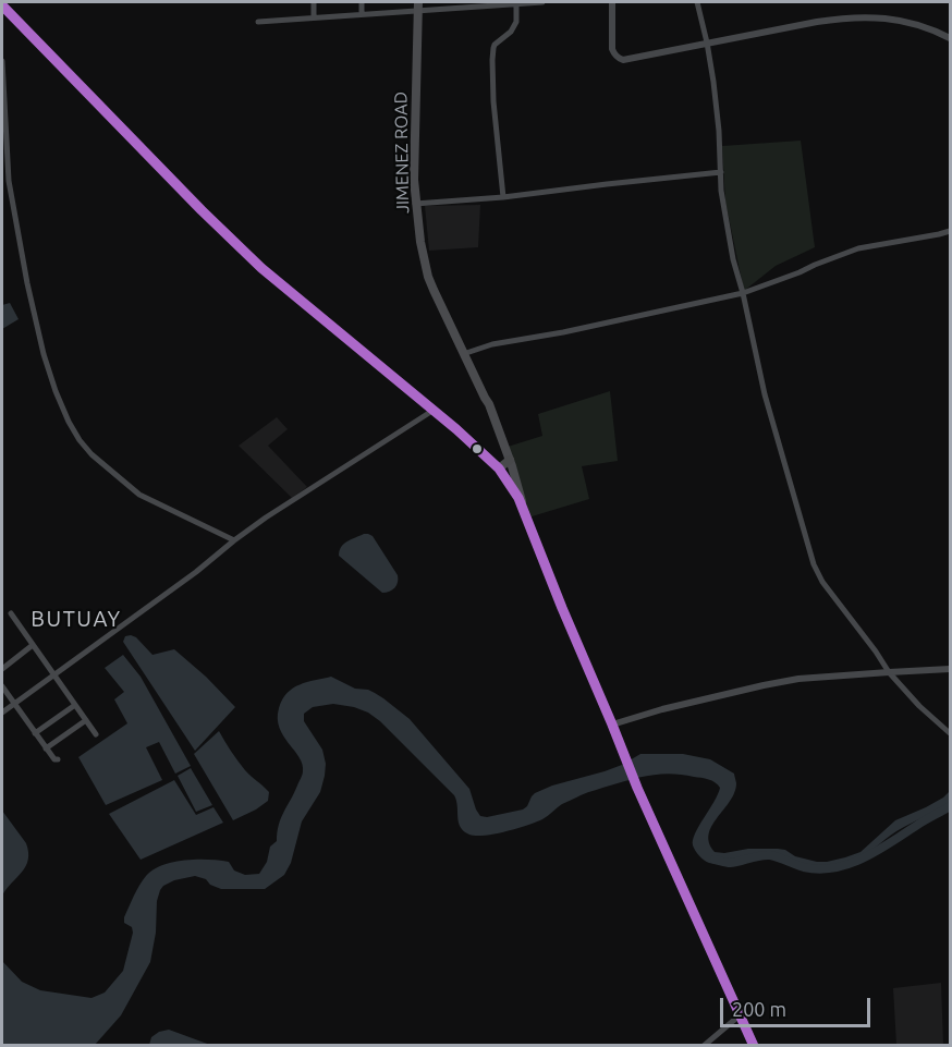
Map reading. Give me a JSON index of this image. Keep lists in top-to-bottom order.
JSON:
{
  "streets": {
    "main road": ["JIMENEZ ROAD"]
  },
  "districts": ["BUTUAY"],
  "scale_bar": "200 m"
}
